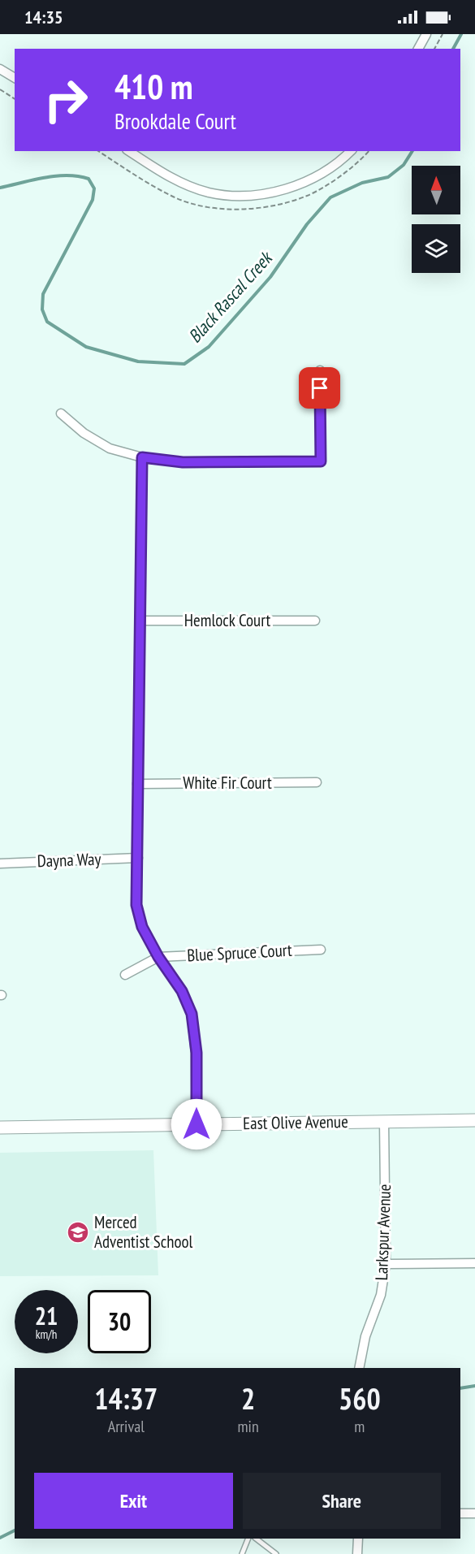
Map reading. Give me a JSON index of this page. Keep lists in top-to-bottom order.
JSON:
{
  "streets": {
    "main road": ["East Olive Avenue"],
    "street": [
      "Hemlock Court",
      "White Fir Court",
      "Dayna Way",
      "Blue Spruce Court",
      "Larkspur Avenue"
    ]
  },
  "crossings": [
    ["East Olive Avenue", "Larkspur Avenue"]
  ],
  "water": ["Black Rascal Creek"],
  "places": {
    "school or university": ["Merced Adventist School"]
  },
  "north": "top",
  "page": {
    "status": "14:35",
    "turn": ["410 m", "Brookdale Court"],
    "speed": "21 km/h",
    "limit": "30",
    "eta": [
      "14:37",
      "Arrival",
      "2",
      "min",
      "560",
      "m"
    ],
    "buttons": ["Exit", "Share"]
  }
}
